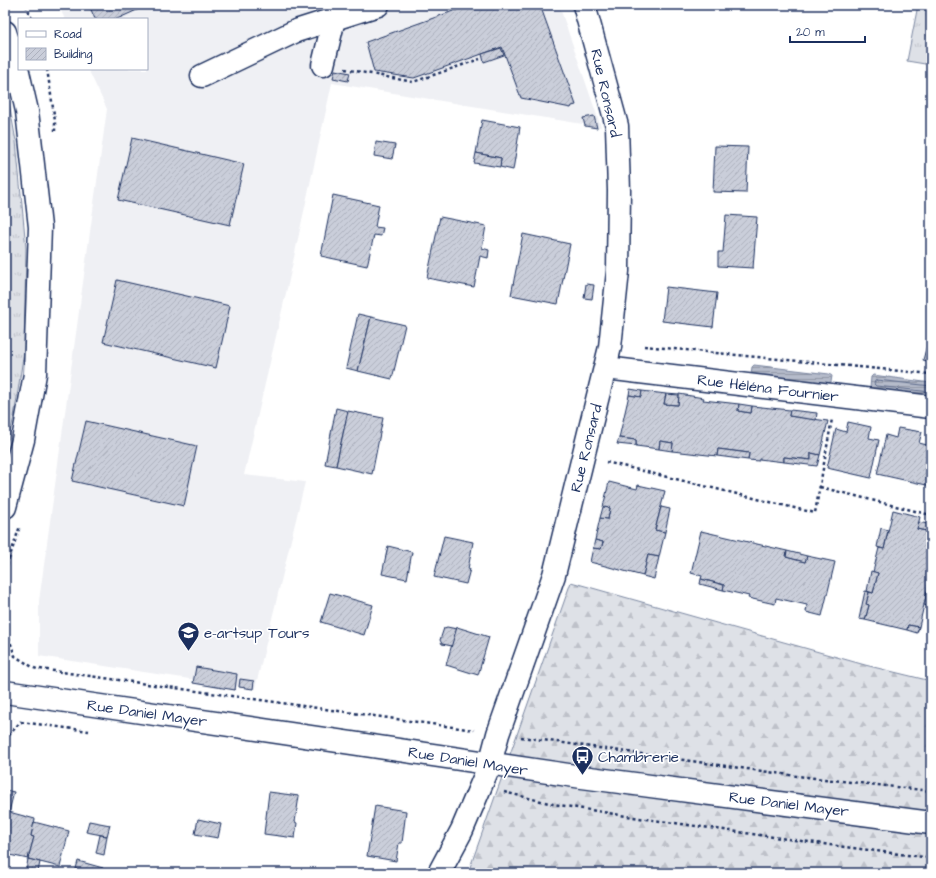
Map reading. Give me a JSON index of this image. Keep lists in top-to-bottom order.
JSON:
{
  "streets": {
    "main road": ["Rue Ronsard", "Rue Héléna Fournier", "Rue Daniel Mayer"]
  },
  "crossings": [
    ["Rue Ronsard", "Rue Héléna Fournier"],
    ["Rue Ronsard", "Rue Daniel Mayer"]
  ],
  "places": {
    "school or university": ["e-artsup Tours"],
    "bus stop": ["Chambrerie"]
  },
  "legend": ["Road", "Building"],
  "scale_bar": "20 m"
}
